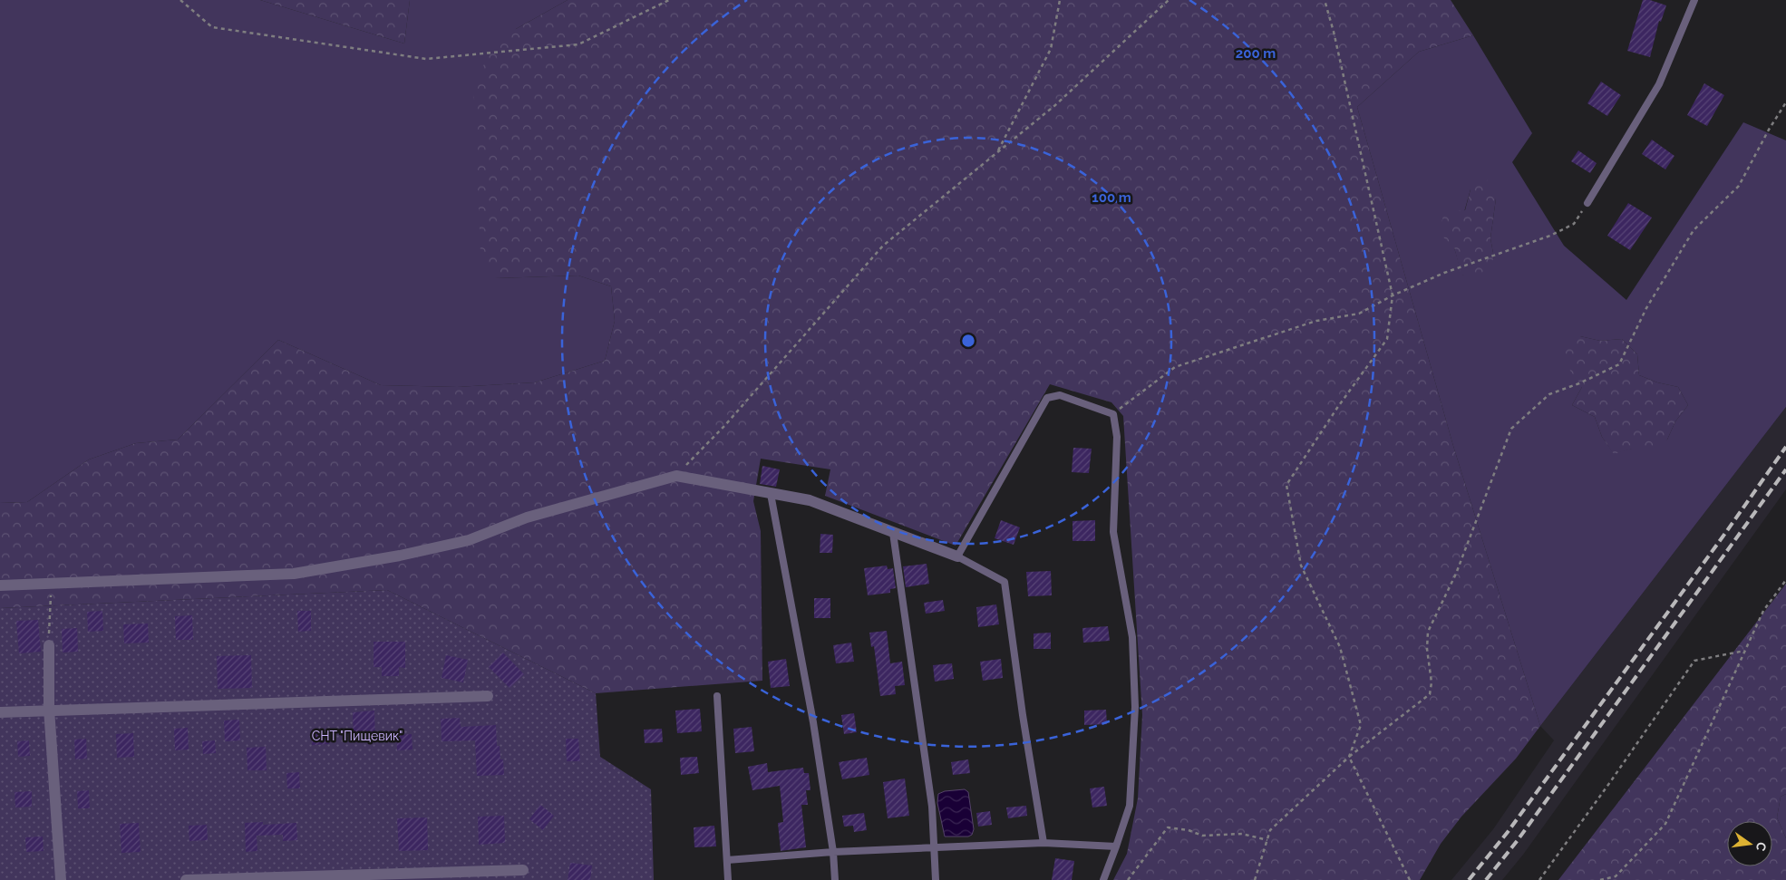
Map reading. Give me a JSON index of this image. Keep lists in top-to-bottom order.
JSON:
{
  "parks": ["СНТ \"Пищевик\""],
  "north": "right",
  "rings": ["200 m", "100 m"]
}
